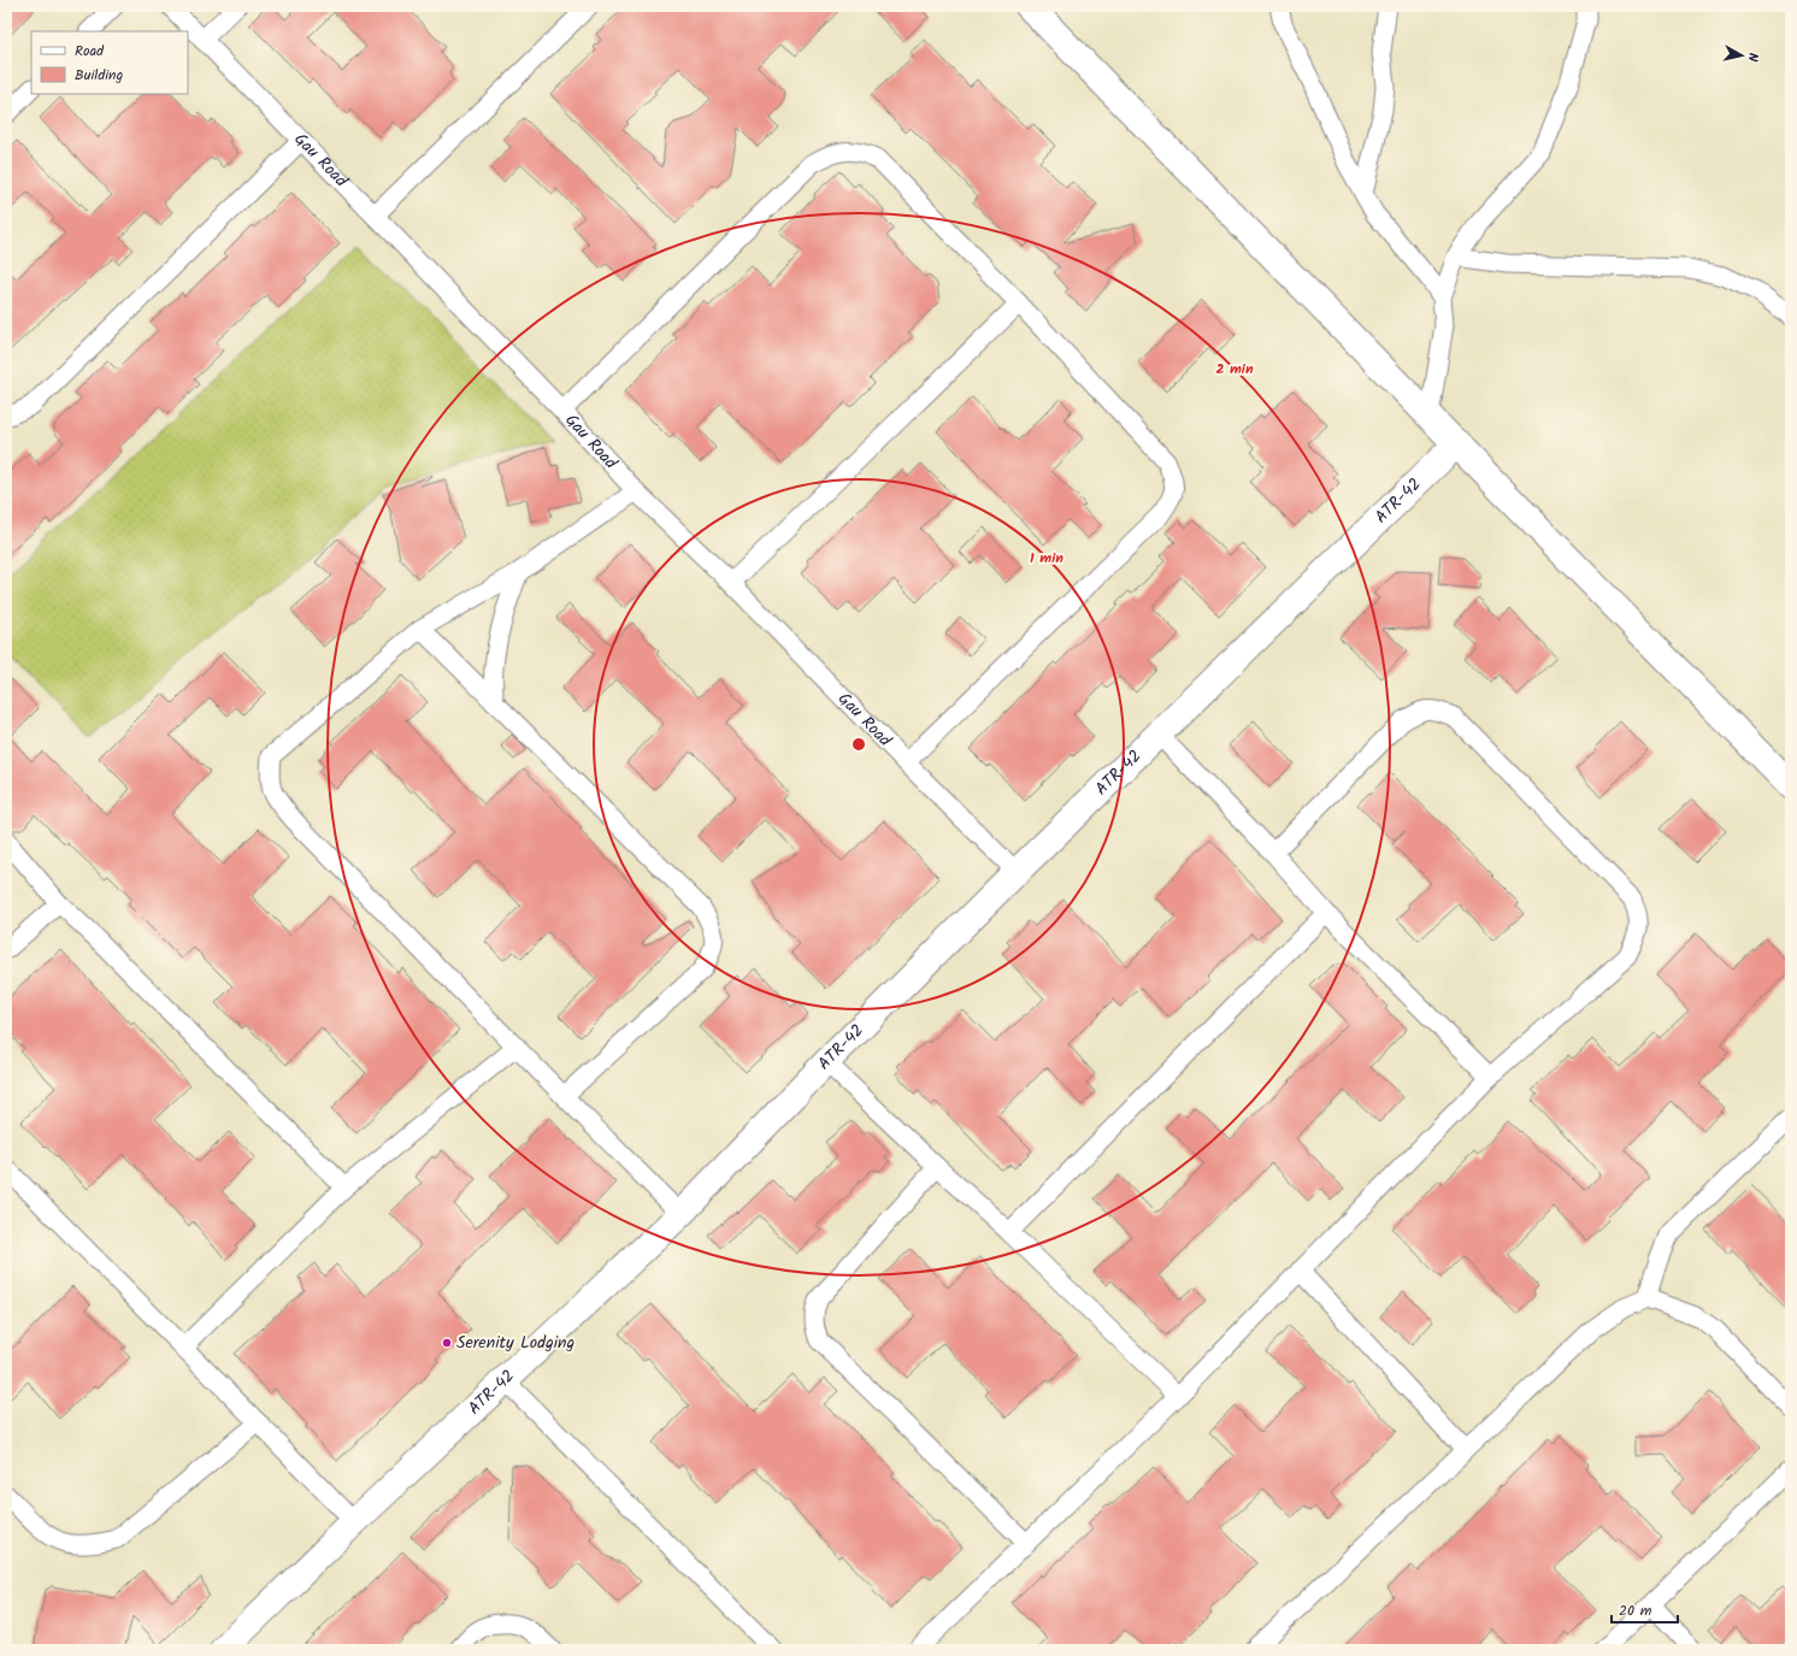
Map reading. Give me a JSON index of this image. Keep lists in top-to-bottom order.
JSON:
{
  "streets": {
    "street": ["Gau Road", "ATR-42"]
  },
  "crossings": [
    ["Gau Road", "ATR-42"]
  ],
  "places": ["Serenity Lodging"],
  "legend": ["Road", "Building"],
  "scale_bar": "20 m",
  "north": "right",
  "rings": ["2 min", "1 min"]
}
